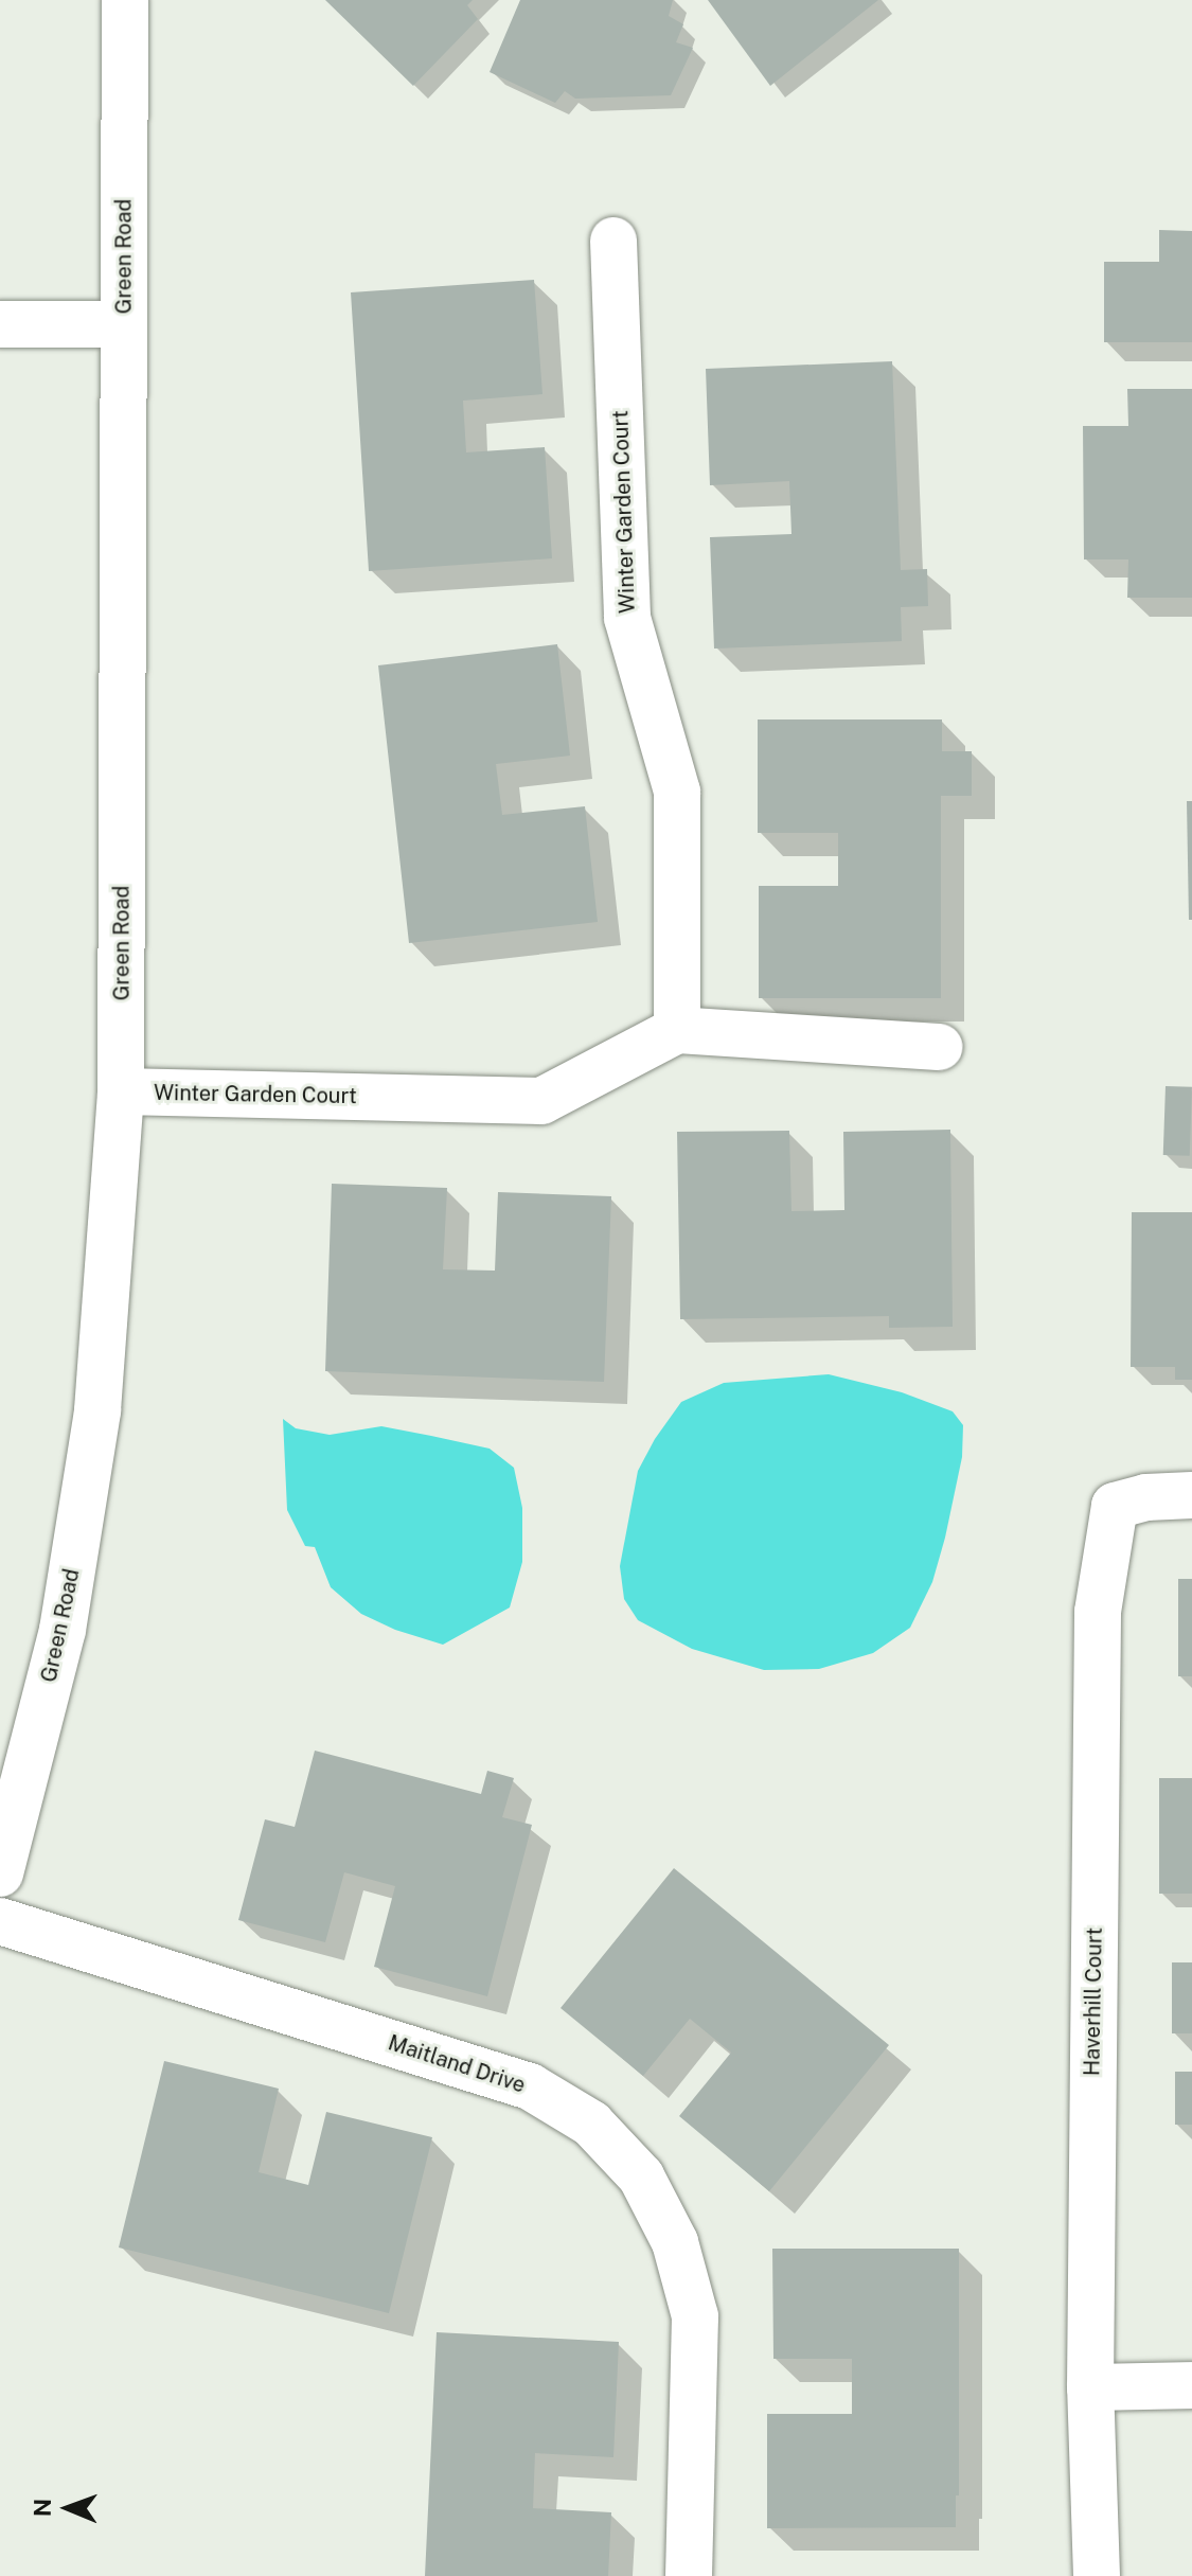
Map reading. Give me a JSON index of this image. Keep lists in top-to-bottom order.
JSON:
{
  "streets": {
    "street": [
      "Green Road",
      "Winter Garden Court",
      "Haverhill Court",
      "Maitland Drive"
    ]
  },
  "crossings": [
    ["Green Road", "Winter Garden Court"]
  ],
  "north": "left"
}
